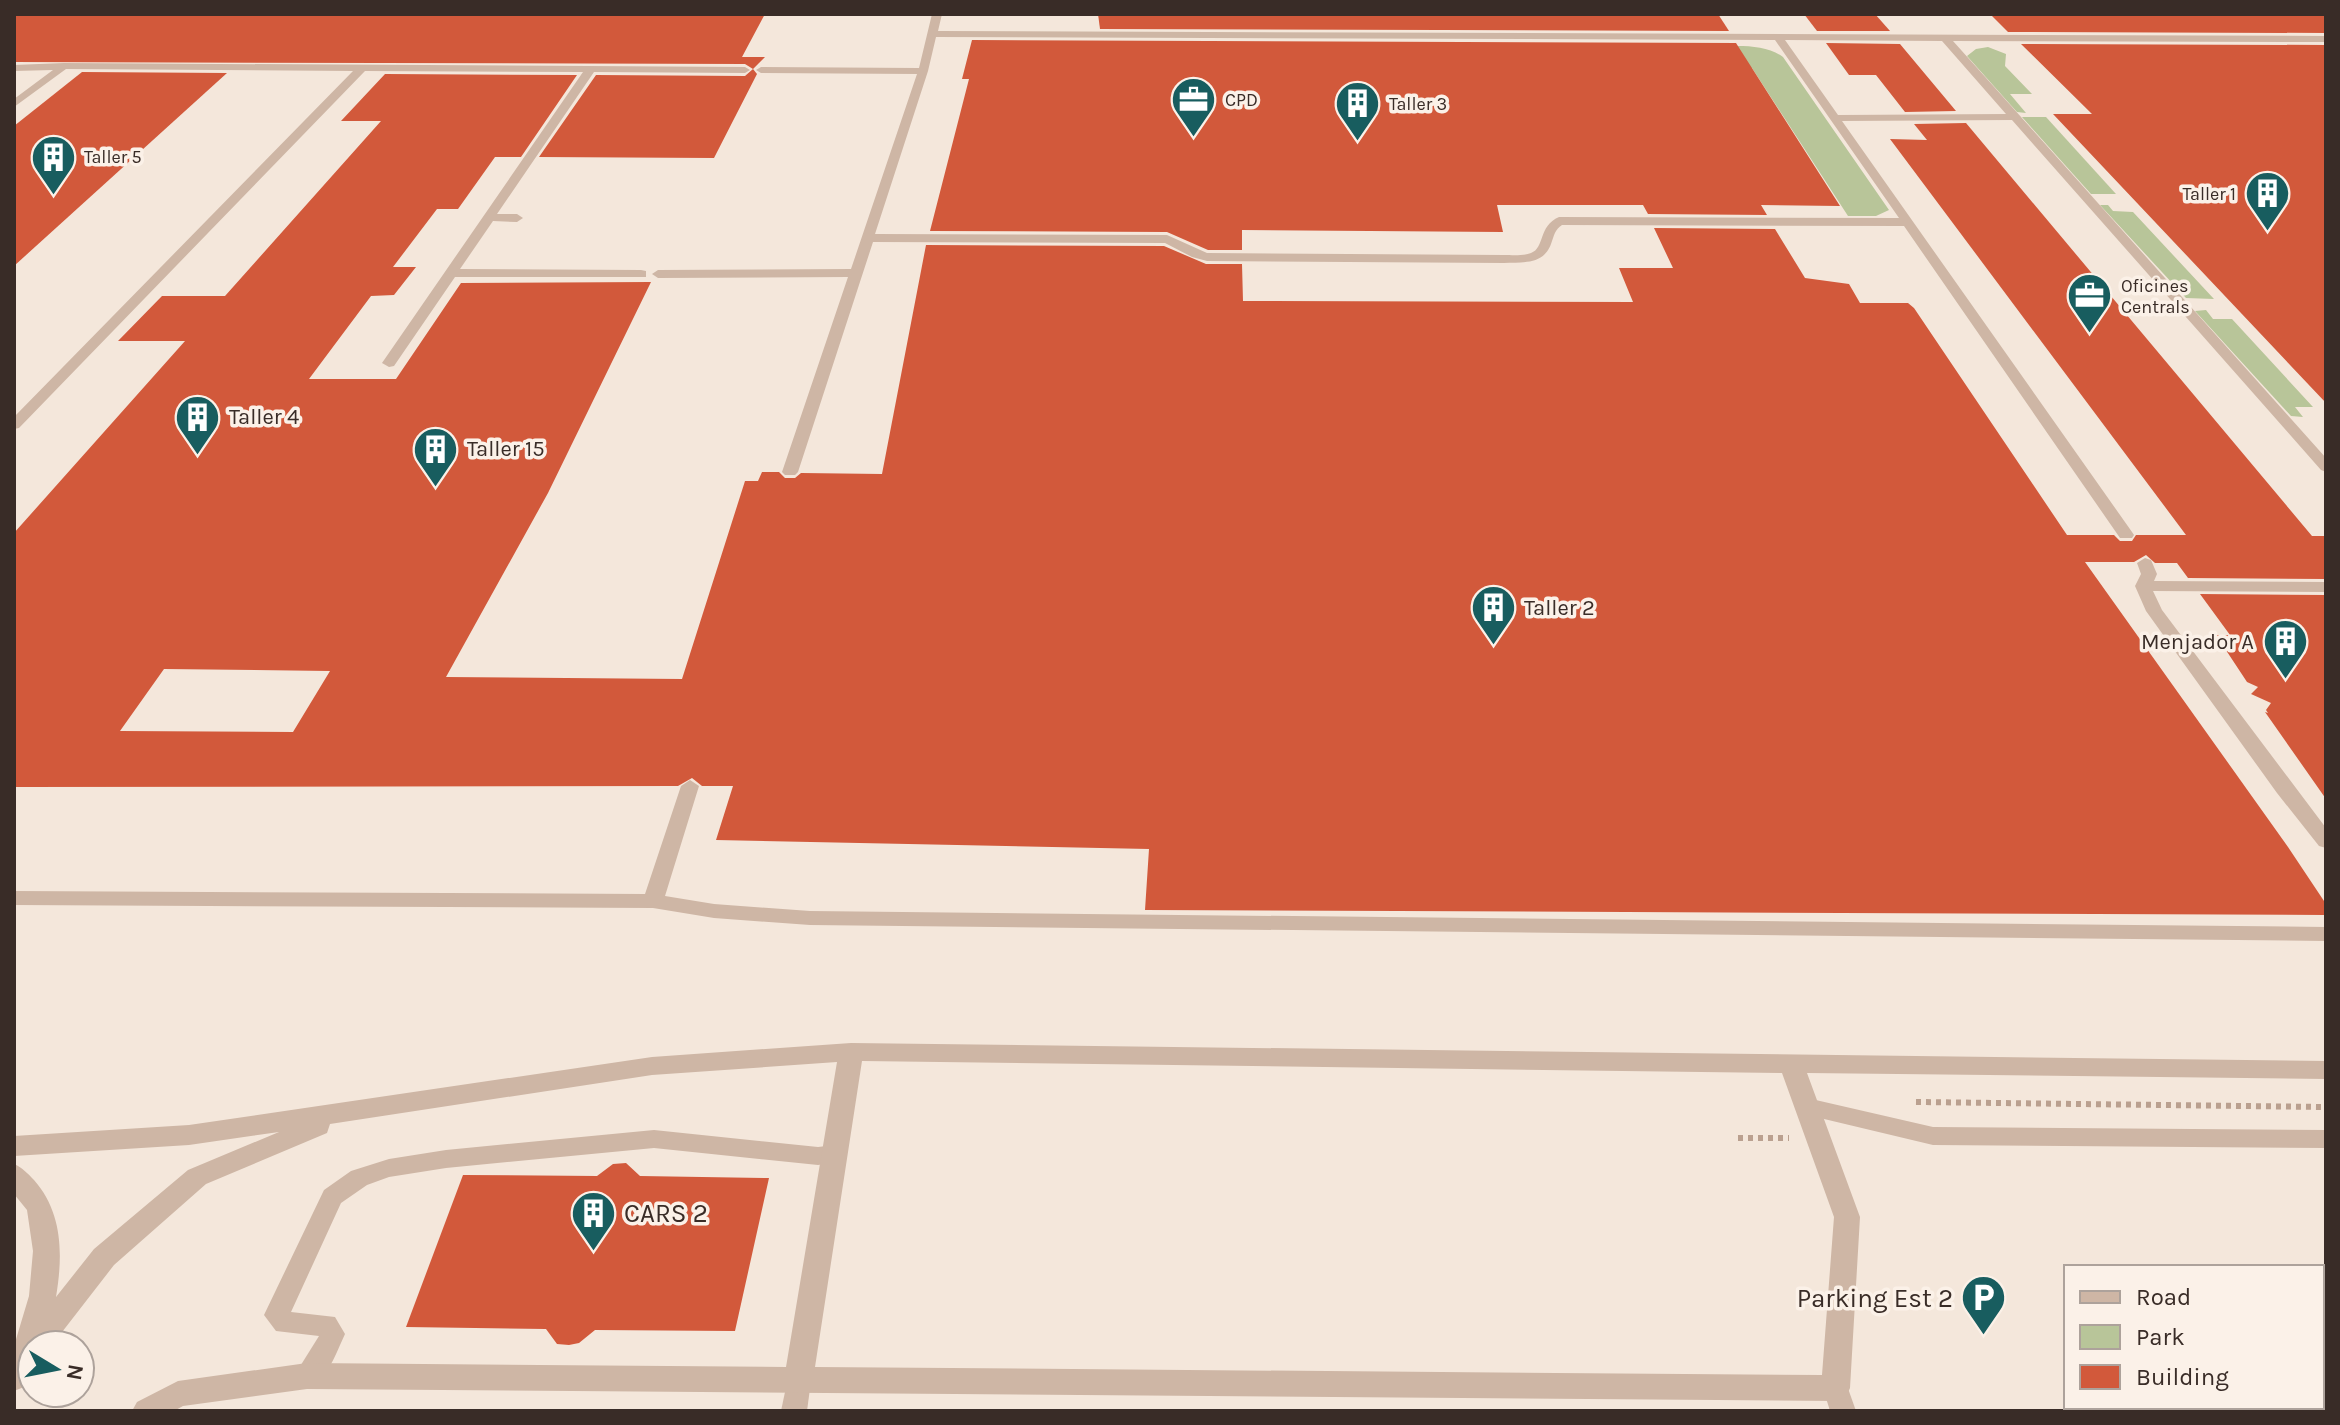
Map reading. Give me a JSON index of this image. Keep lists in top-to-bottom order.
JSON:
{
  "places": {
    "office": ["CPD", "Oficines Centrals"],
    "building": [
      "Taller 3",
      "Taller 5",
      "Taller 1",
      "Taller 4",
      "Taller 15",
      "Taller 2",
      "Menjador A",
      "CARS 2"
    ],
    "parking": ["Parking Est 2"]
  },
  "legend": ["Road", "Park", "Building"],
  "north": "right"
}
